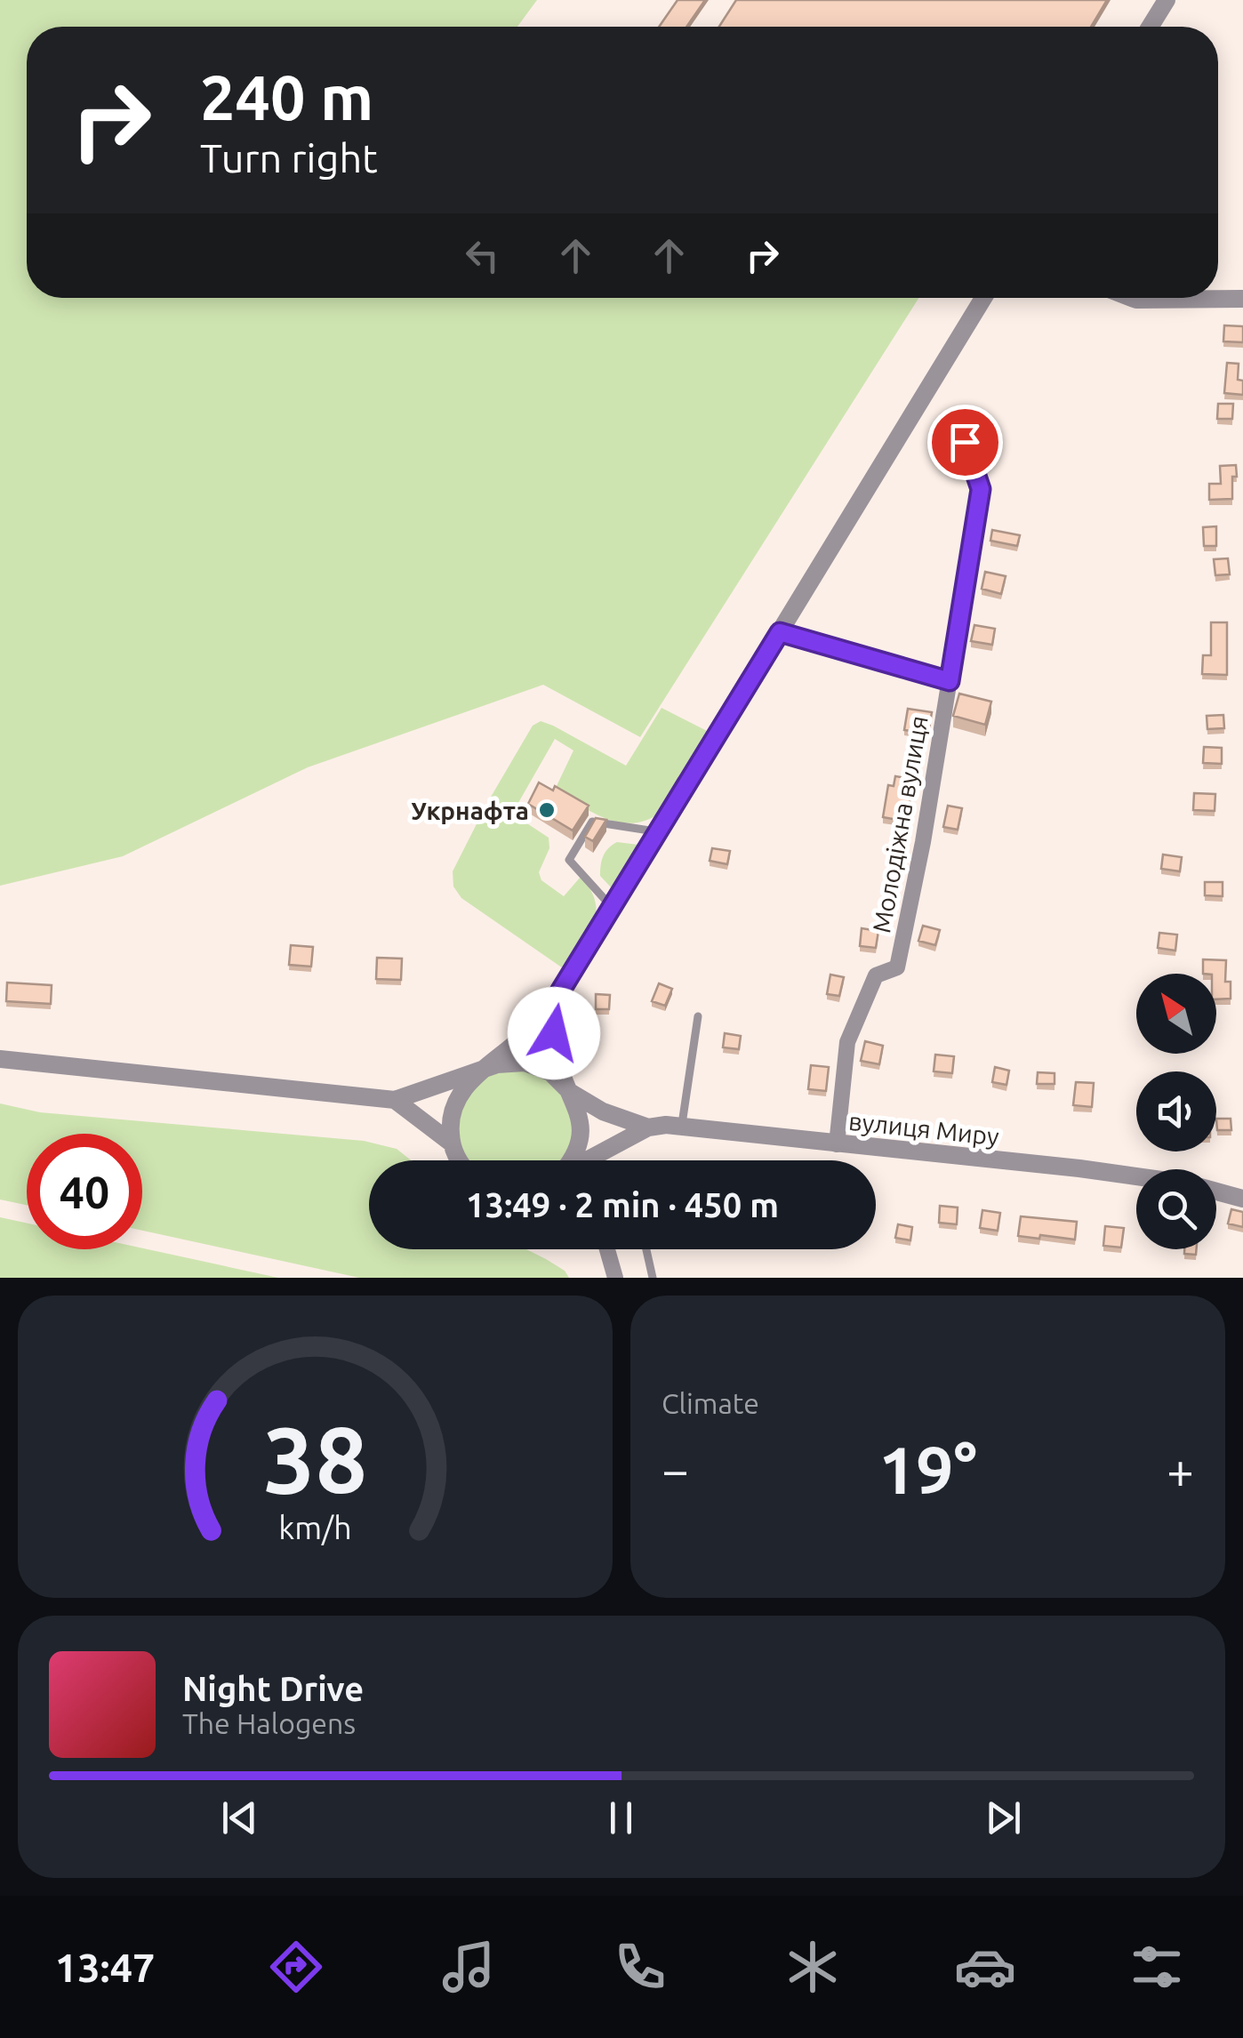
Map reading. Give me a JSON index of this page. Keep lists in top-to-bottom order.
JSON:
{
  "streets": {
    "street": ["Молодіжна вулиця", "вулиця Миру"]
  },
  "crossings": [
    ["Молодіжна вулиця", "вулиця Миру"]
  ],
  "places": ["Укрнафта"],
  "north": "top left",
  "page": {
    "turn": ["240 m", "Turn right"],
    "limit": "40",
    "trip": "13:49 · 2 min · 450 m",
    "tile": "Climate",
    "heat": ["−", "19°", "+"],
    "song": ["Night Drive", "The Halogens"],
    "tabs": "13:47",
    "gauge": ["38", "km/h"]
  }
}
